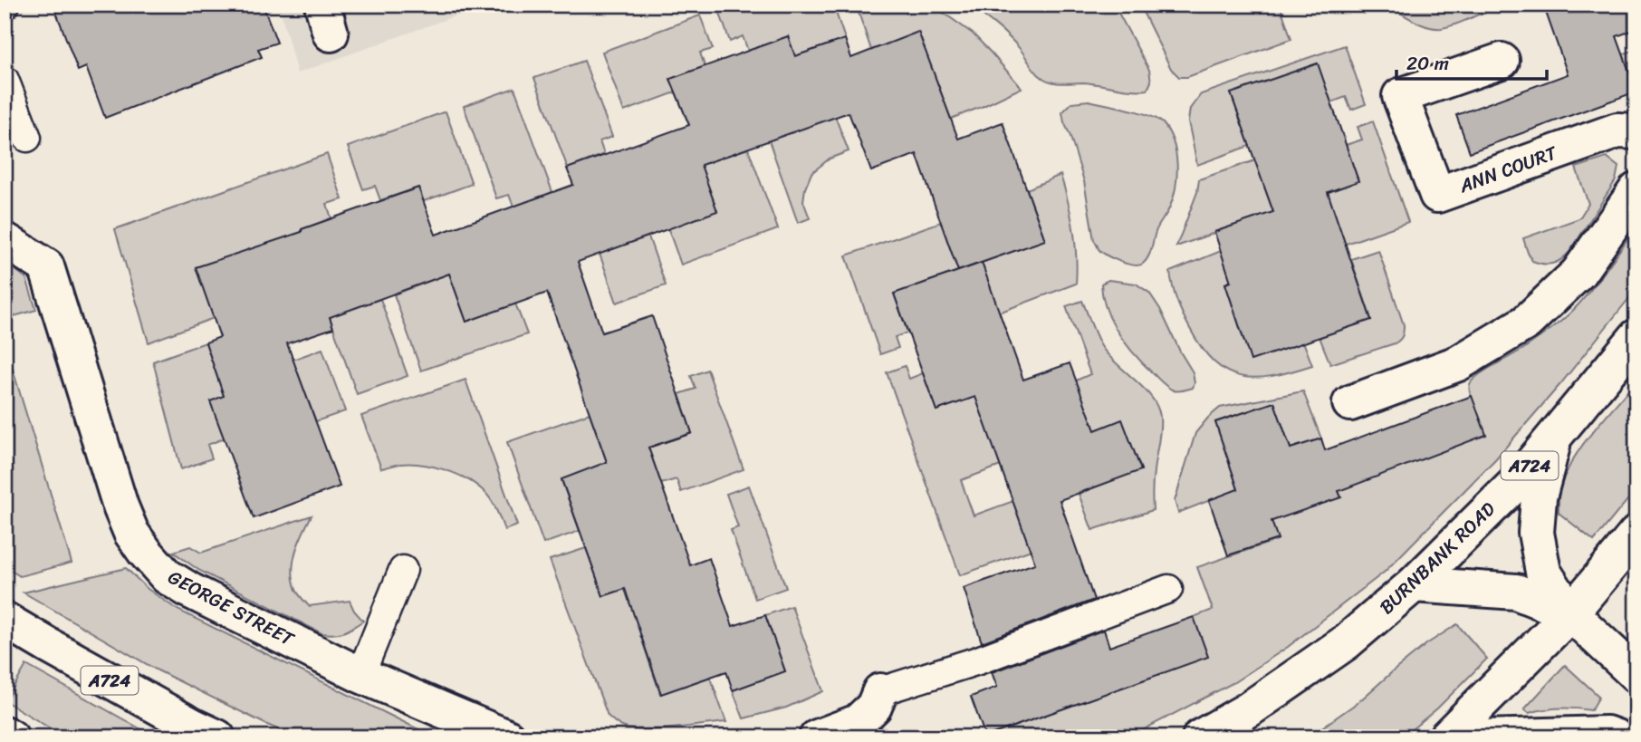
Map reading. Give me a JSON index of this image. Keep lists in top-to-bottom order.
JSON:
{
  "streets": {
    "street": [
      "ANN COURT",
      "A724",
      "BURNBANK ROAD",
      "GEORGE STREET"
    ]
  },
  "crossings": [
    ["A724", "BURNBANK ROAD"]
  ],
  "scale_bar": "20 m"
}
